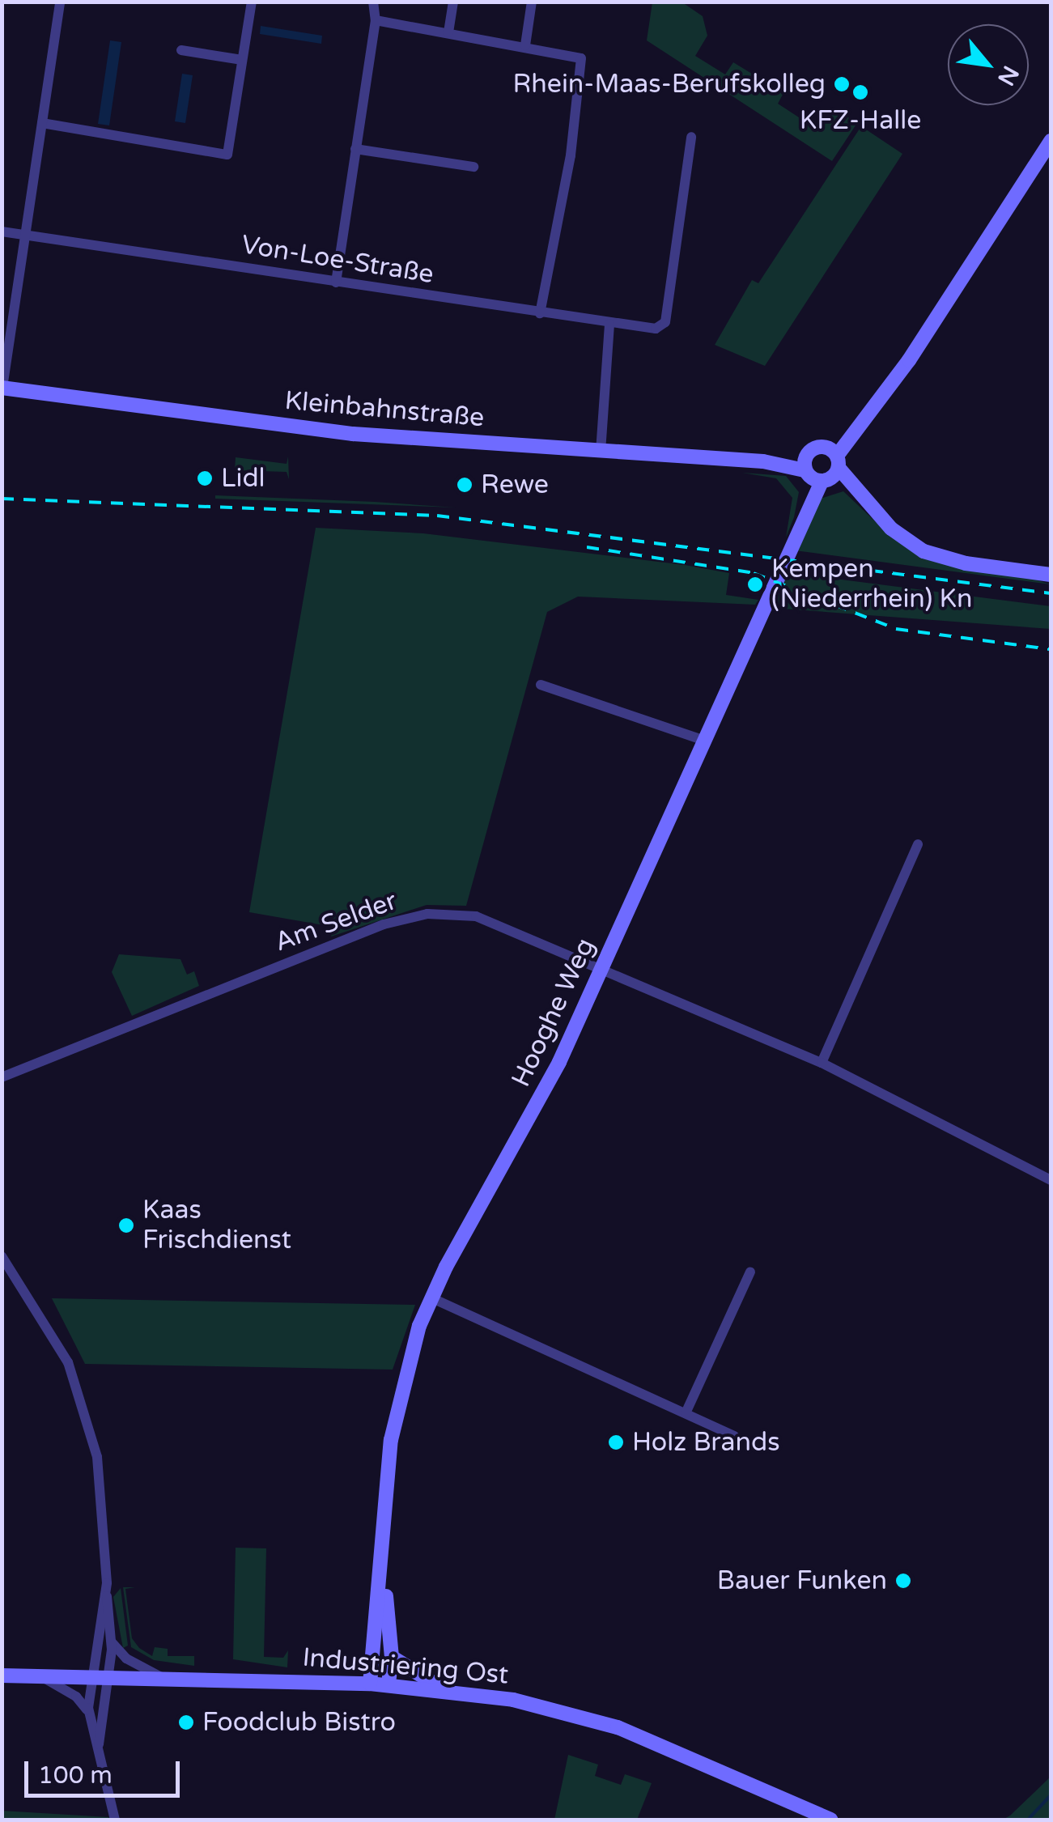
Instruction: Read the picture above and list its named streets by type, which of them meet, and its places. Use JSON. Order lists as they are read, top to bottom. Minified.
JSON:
{"streets":{"street":["Von-Loe-Straße","Kleinbahnstraße","Am Selder","Hooghe Weg","Industriering Ost"]},"crossings":[["Kleinbahnstraße","Hooghe Weg"],["Am Selder","Hooghe Weg"],["Hooghe Weg","Industriering Ost"]],"places":["Rhein-Maas-Berufskolleg","KFZ-Halle","Lidl","Rewe","Kempen (Niederrhein) Kn","Kaas Frischdienst","Holz Brands","Bauer Funken","Foodclub Bistro"],"scale_bar":"100 m","north":"bottom right"}
